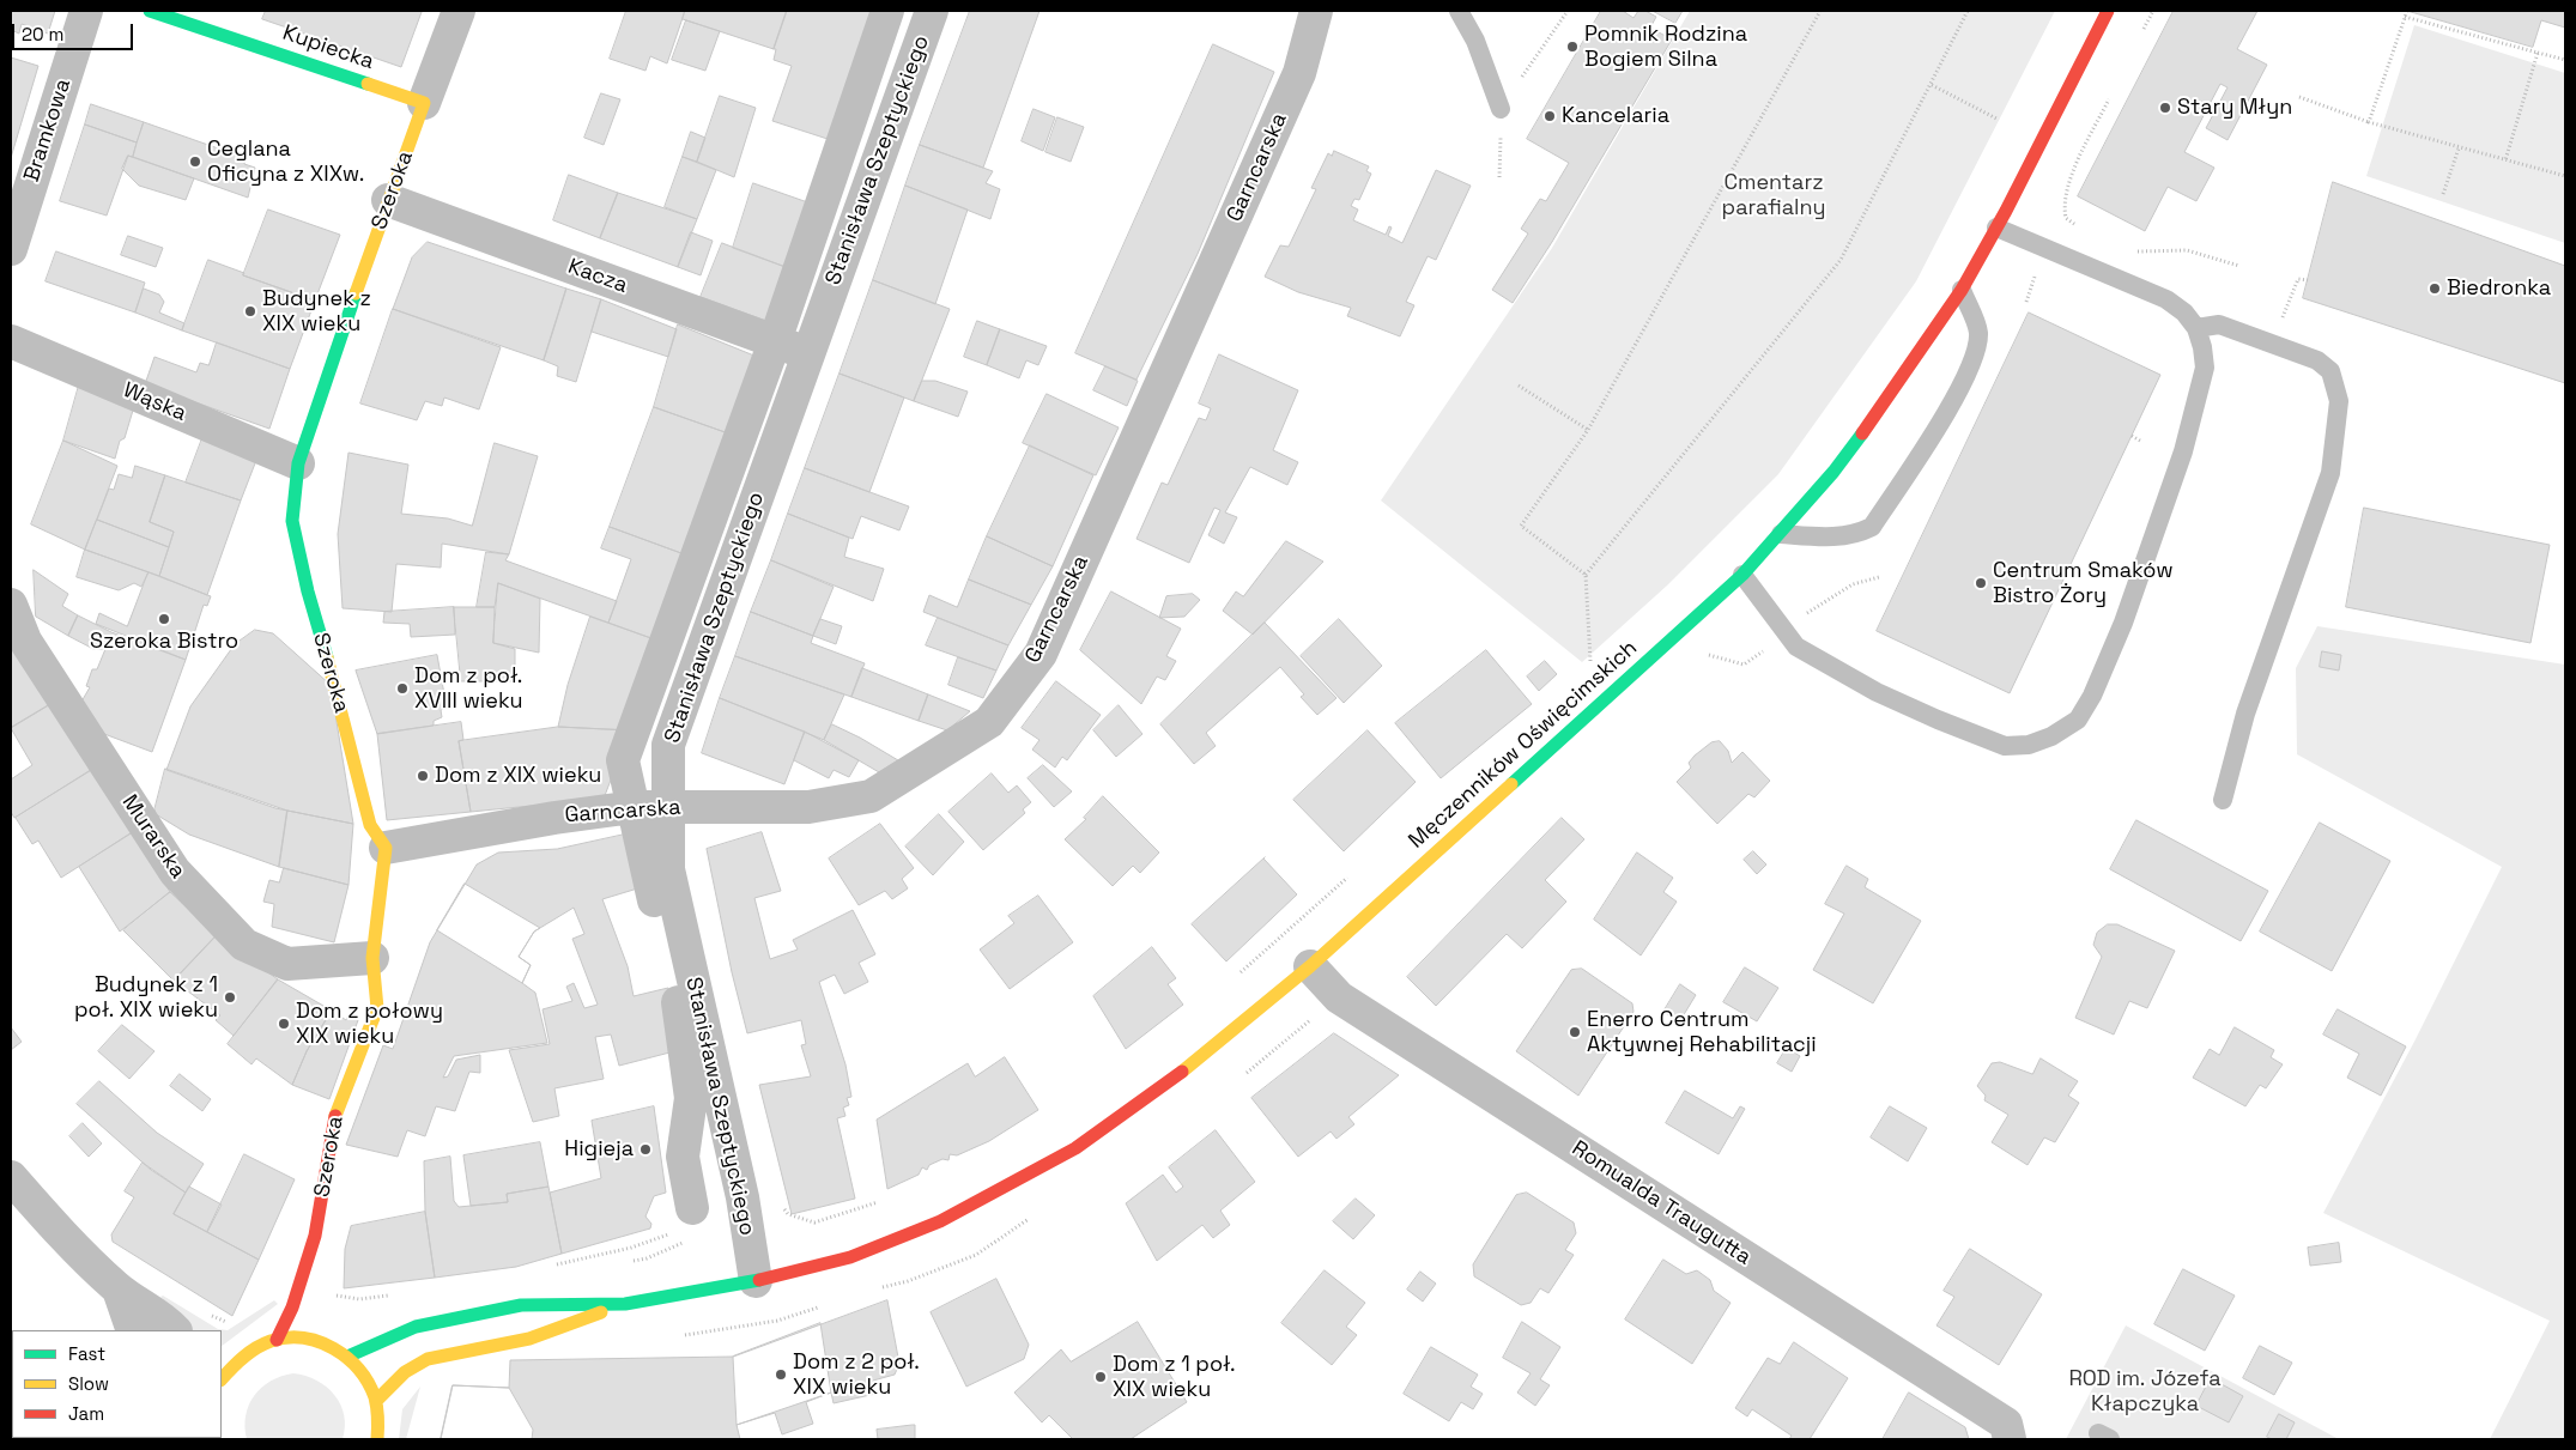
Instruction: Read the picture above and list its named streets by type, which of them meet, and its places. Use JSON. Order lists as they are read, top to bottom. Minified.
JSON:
{"streets":{"street":["Kupiecka","Bramkowa","Stanisława Szeptyckiego","Garncarska","Szeroka","Kacza","Wąska","Męczenników Oświęcimskich","Murarska","Romualda Traugutta"]},"crossings":[["Kupiecka","Szeroka"],["Stanisława Szeptyckiego","Garncarska"],["Stanisława Szeptyckiego","Kacza"],["Stanisława Szeptyckiego","Męczenników Oświęcimskich"],["Garncarska","Szeroka"],["Szeroka","Kacza"],["Szeroka","Wąska"],["Szeroka","Murarska"],["Męczenników Oświęcimskich","Romualda Traugutta"]],"parks":["Cmentarz parafialny","ROD im. Józefa Kłapczyka"],"places":["Pomnik Rodzina Bogiem Silna","Stary Młyn","Kancelaria","Ceglana Oficyna z XIXw.","Biedronka","Budynek z XIX wieku","Centrum Smaków Bistro Żory","Szeroka Bistro","Dom z poł. XVIII wieku","Dom z XIX wieku","Budynek z 1 poł. XIX wieku","Dom z połowy XIX wieku","Enerro Centrum Aktywnej Rehabilitacji","Higieja","Dom z 2 poł. XIX wieku","Dom z 1 poł. XIX wieku"],"legend":["Fast","Slow","Jam"],"scale_bar":"20 m"}
